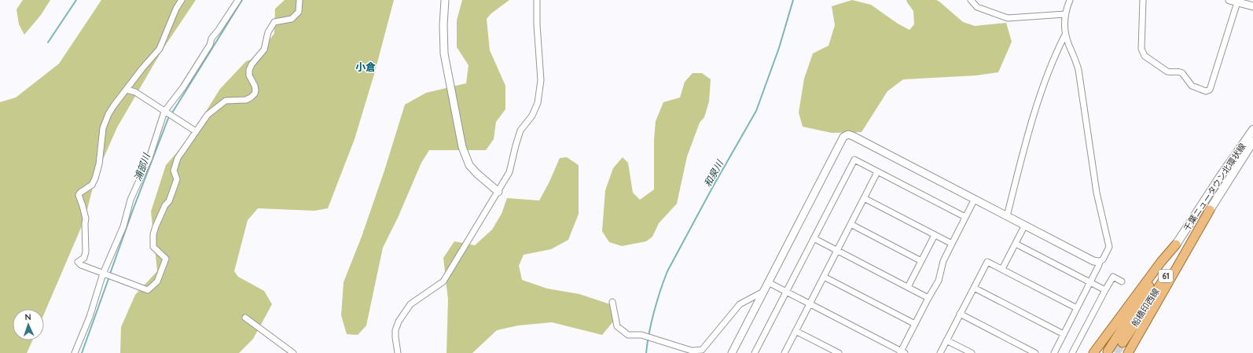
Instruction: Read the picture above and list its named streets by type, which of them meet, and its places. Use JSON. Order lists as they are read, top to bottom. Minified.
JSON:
{"streets":{"main road":["千葉ニュータウン北環状線","61","船橋印西線"]},"crossings":[["千葉ニュータウン北環状線","61"],["千葉ニュータウン北環状線","船橋印西線"],["61","船橋印西線"]],"districts":["小倉"],"water":["浦部川","和泉川"],"north":"top"}
